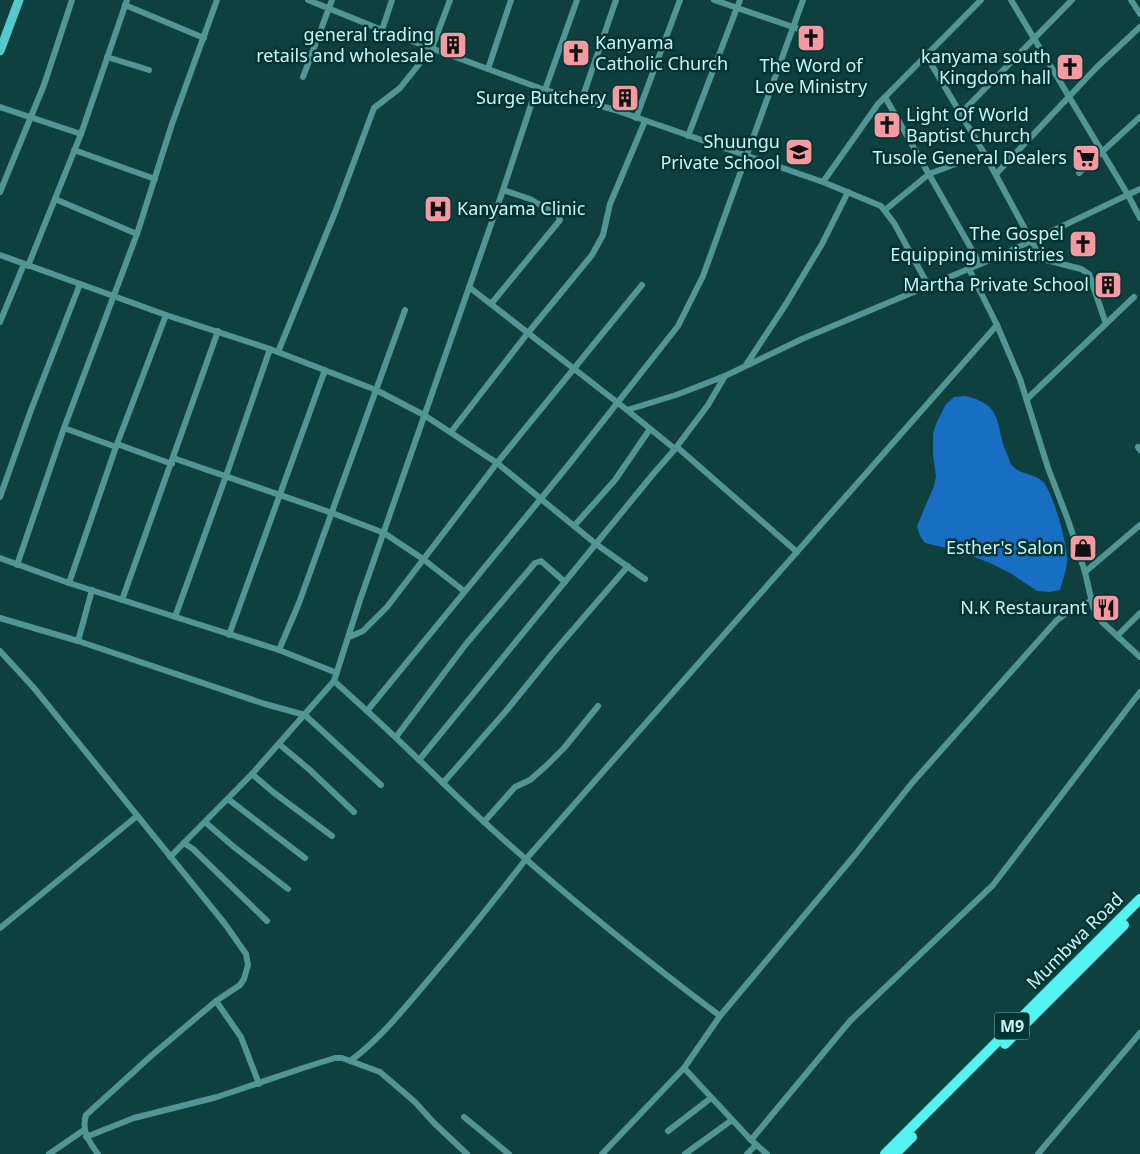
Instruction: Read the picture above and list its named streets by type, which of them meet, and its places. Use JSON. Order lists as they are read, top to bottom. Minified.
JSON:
{"streets":{"main road":["Mumbwa Road","M9"]},"places":{"church":["The Word of Love Ministry","Kanyama Catholic Church","kanyama south Kingdom hall","Light Of World Baptist Church","The Gospel Equipping ministries"],"building":["general trading retails and wholesale","Surge Butchery","Martha Private School"],"school or university":["Shuungu Private School"],"supermarket":["Tusole General Dealers"],"hospital":["Kanyama Clinic"],"shop":["Esther's Salon"],"restaurant":["N.K Restaurant"]}}
